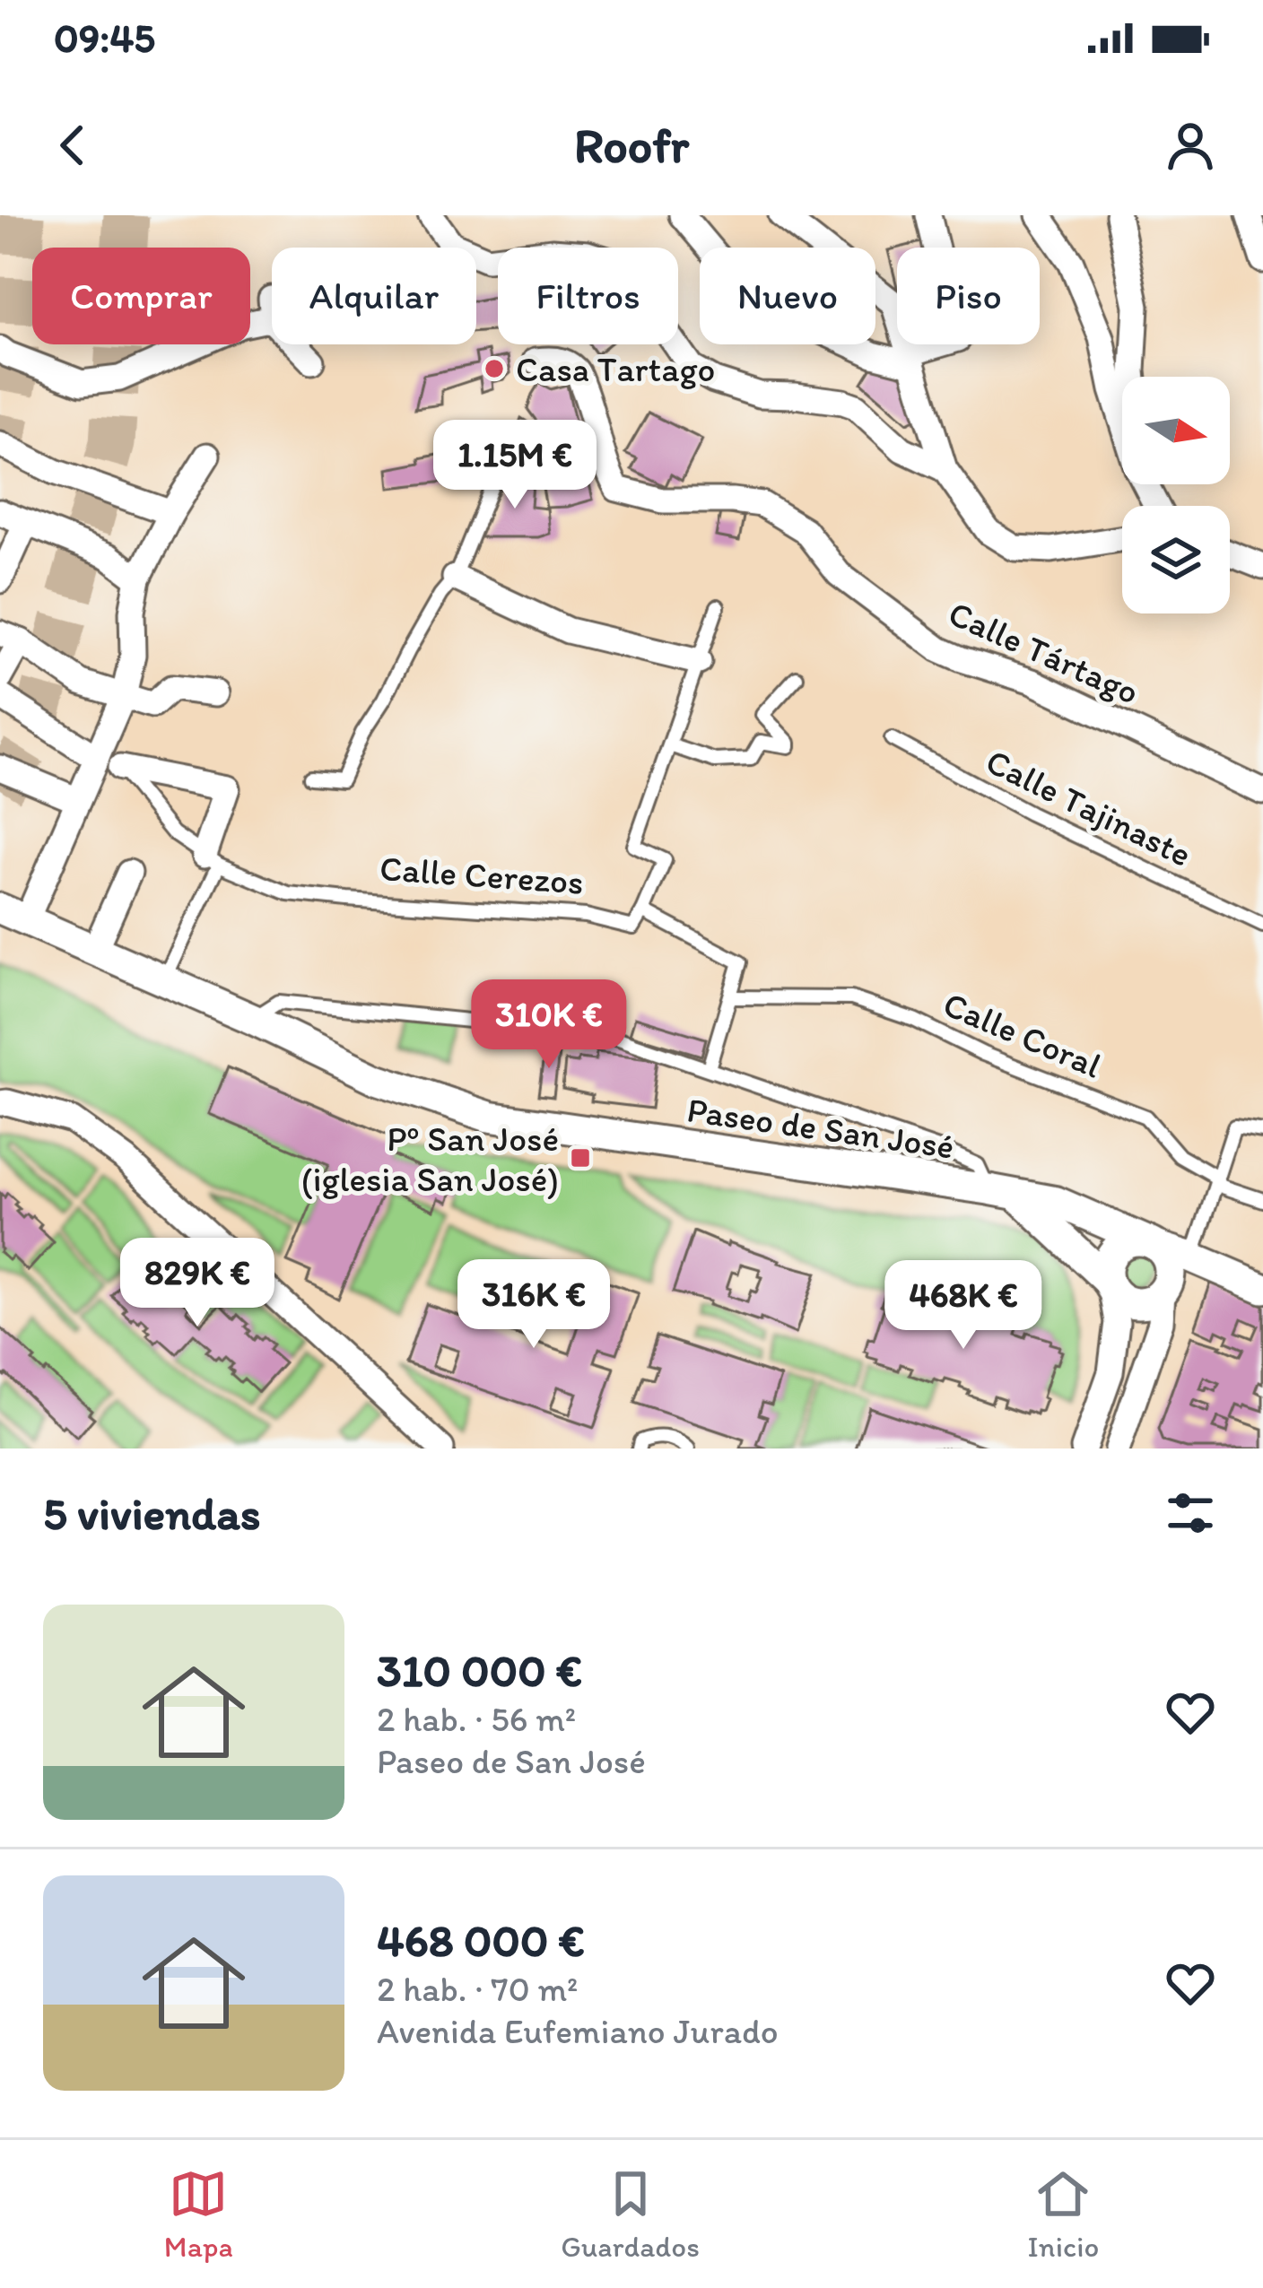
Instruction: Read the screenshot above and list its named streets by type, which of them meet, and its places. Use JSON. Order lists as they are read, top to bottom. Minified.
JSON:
{"streets":{"street":["Calle Tártago","Calle Cerezos","Paseo de San José"],"lane":["Calle Tajinaste","Calle Coral"]},"places":{"other":["Casa Tartago"],"transit":["Pº San José (iglesia San José)"]},"north":"right","page":{"status":"09:45","header":"Roofr","chip":["Comprar","Alquilar","Filtros","Nuevo","Piso"],"price":["1.15M €","310K €","829K €","316K €","468K €"],"heading":"5 viviendas","list":[{"name":"310 000 €","note":"2 hab. · 56 m² · Paseo de San José"},{"name":"468 000 €","note":"2 hab. · 70 m² · Avenida Eufemiano Jurado"}],"tabs":["Mapa","Guardados","Inicio"]}}
